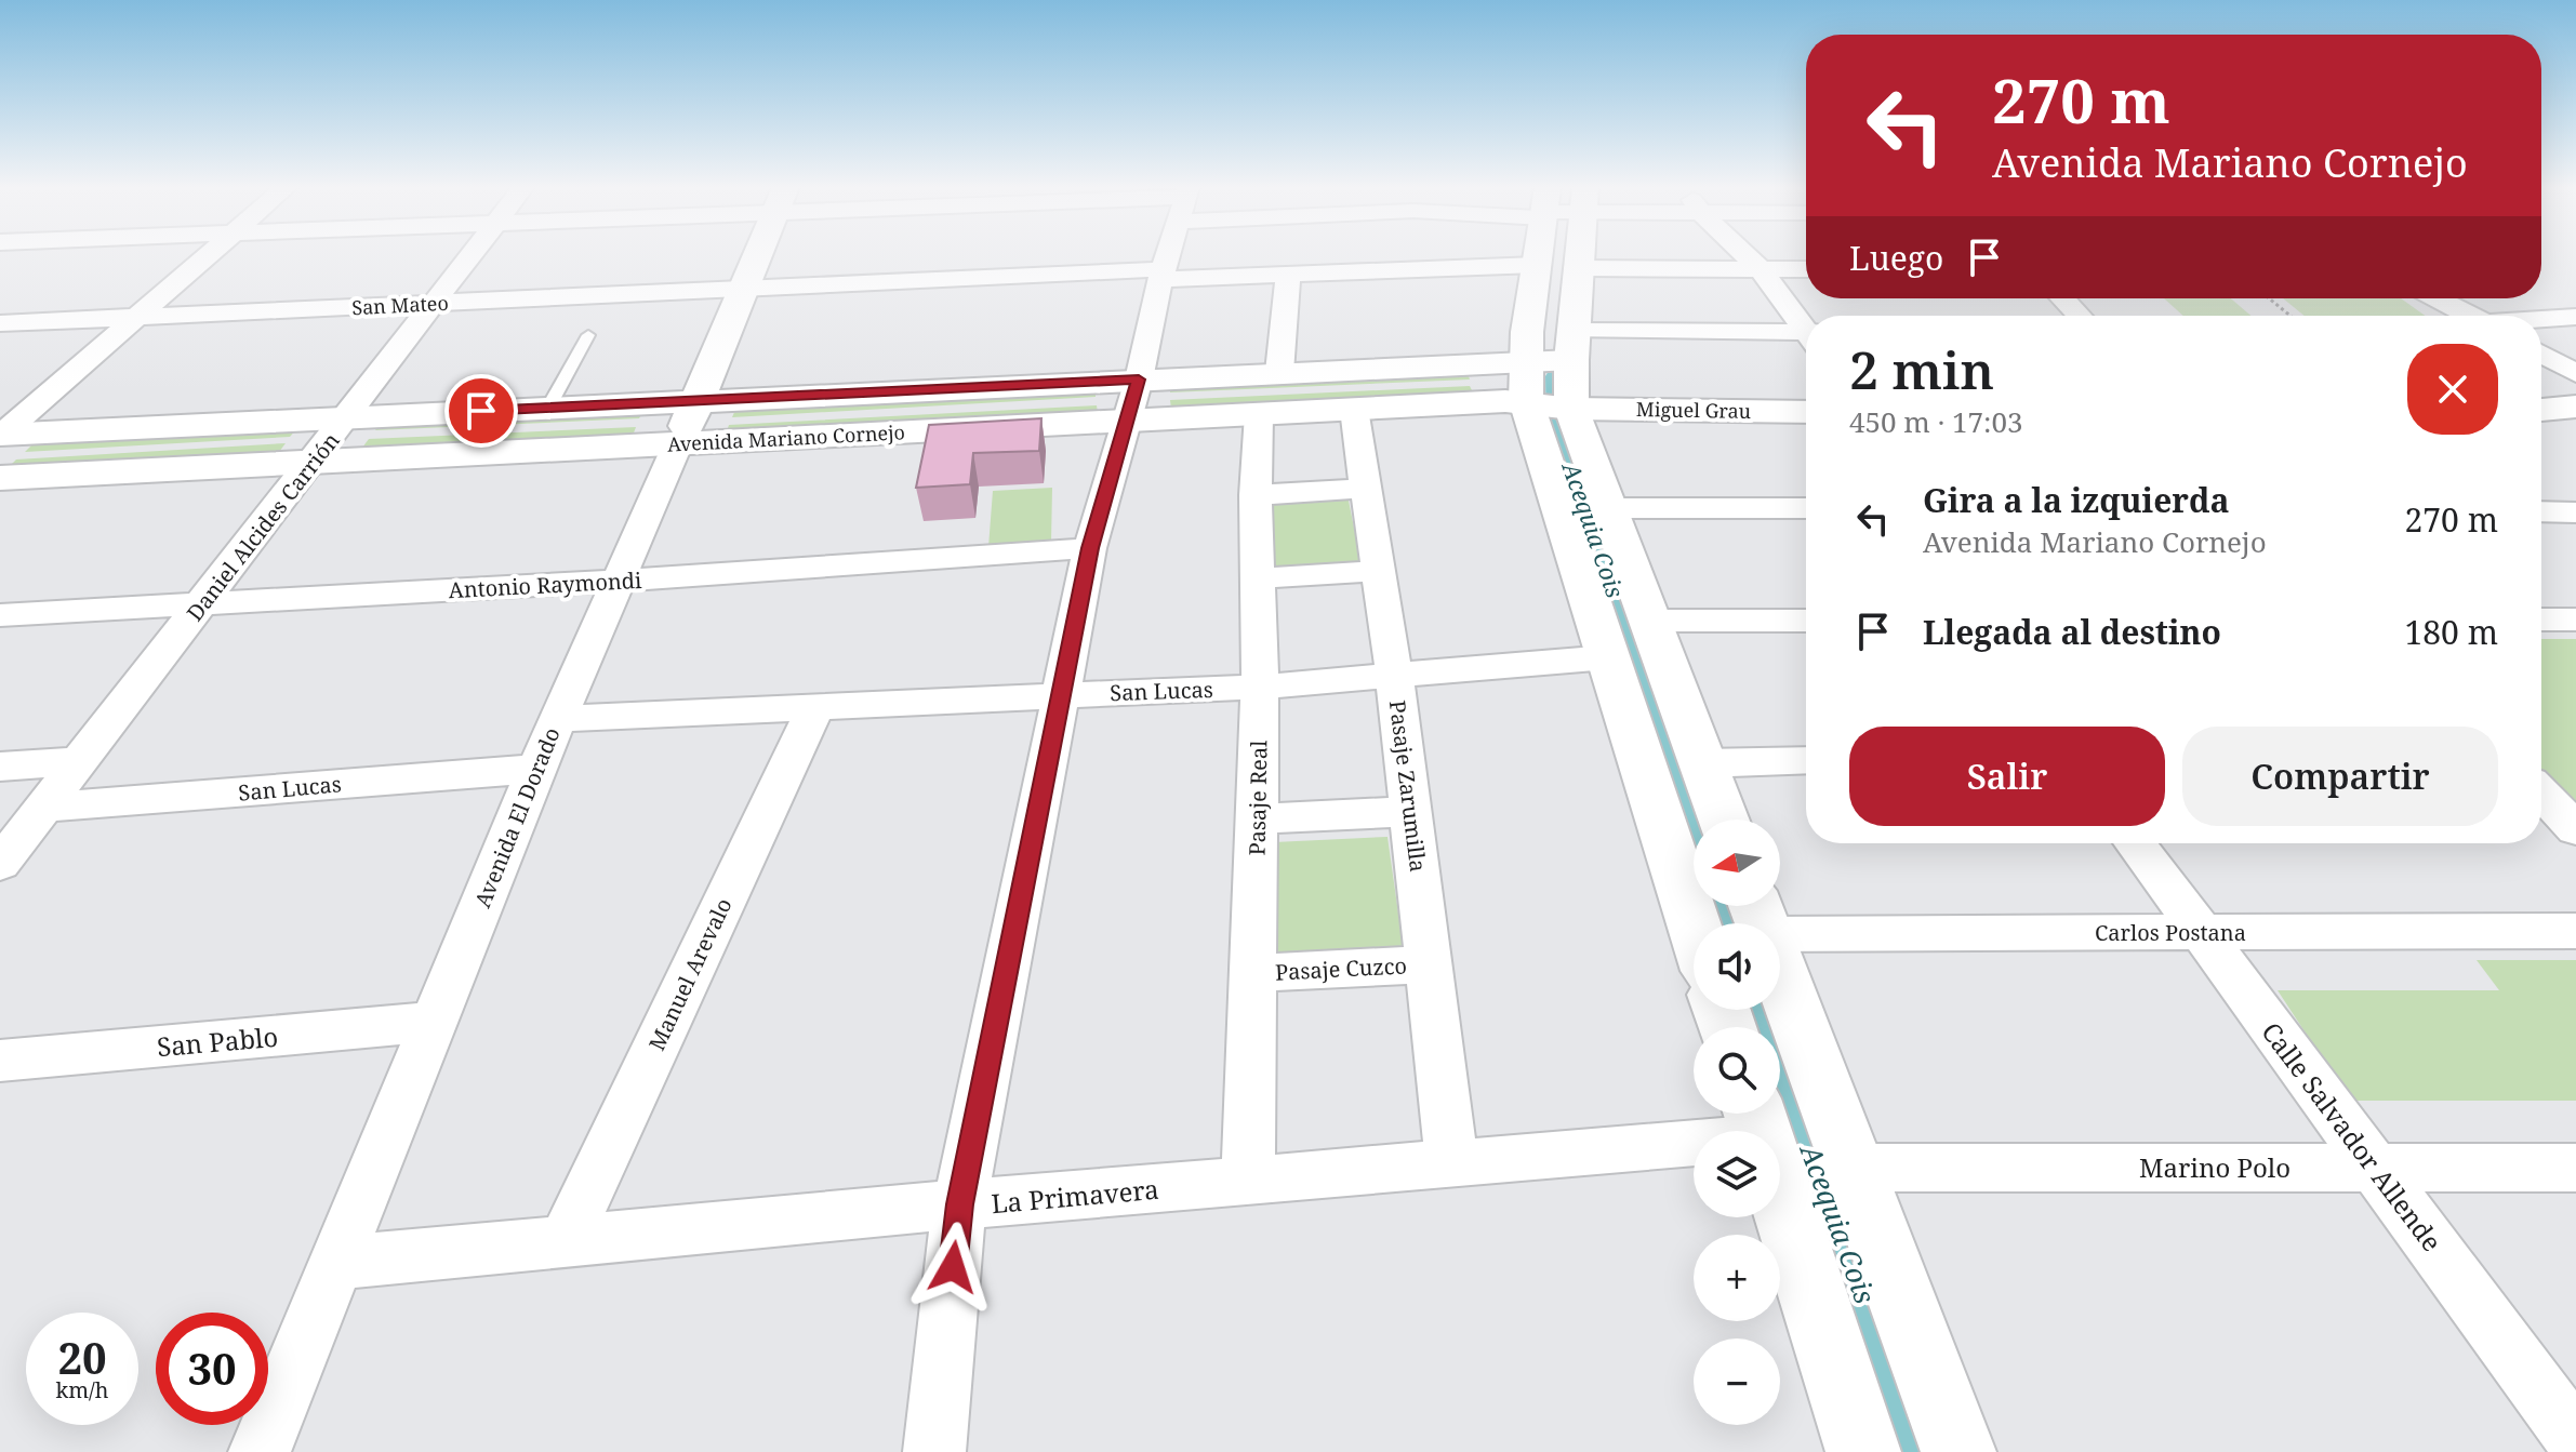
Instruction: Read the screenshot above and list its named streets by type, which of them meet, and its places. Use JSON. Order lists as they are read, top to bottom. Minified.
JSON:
{"streets":{"street":["San Mateo","Miguel Grau","Avenida Mariano Cornejo","Daniel Alcides Carrión","Antonio Raymondi","San Lucas","Pasaje Zarumilla","Pasaje Real","Avenida El Dorado","Carlos Postana","Pasaje Cuzco","Manuel Arevalo","San Pablo","Calle Salvador Allende","Marino Polo","La Primavera"]},"crossings":[["San Mateo","Daniel Alcides Carrión"],["San Mateo","Avenida El Dorado"],["Miguel Grau","Avenida Mariano Cornejo"],["Avenida Mariano Cornejo","Daniel Alcides Carrión"],["Avenida Mariano Cornejo","Pasaje Zarumilla"],["Avenida Mariano Cornejo","Pasaje Real"],["Avenida Mariano Cornejo","Avenida El Dorado"],["Daniel Alcides Carrión","Antonio Raymondi"],["Daniel Alcides Carrión","San Lucas"],["Antonio Raymondi","Avenida El Dorado"],["San Lucas","Pasaje Zarumilla"],["San Lucas","Pasaje Real"],["San Lucas","Avenida El Dorado"],["San Lucas","Manuel Arevalo"],["Pasaje Zarumilla","Pasaje Cuzco"],["Pasaje Zarumilla","La Primavera"],["Pasaje Real","Pasaje Cuzco"],["Pasaje Real","La Primavera"],["Avenida El Dorado","San Pablo"],["Avenida El Dorado","La Primavera"],["Carlos Postana","Calle Salvador Allende"],["Manuel Arevalo","La Primavera"],["Calle Salvador Allende","Marino Polo"]],"water":["Acequia Cois"],"north":"left","page":{"turn":["270 m","Avenida Mariano Cornejo"],"then":"Luego","heading":["2 min","450 m · 17:03"],"list":[{"name":"Gira a la izquierda","note":"Avenida Mariano Cornejo","value":"270 m"},{"name":"Llegada al destino","value":"180 m"}],"buttons":["Salir","Compartir"],"map_buttons":["+","−"],"speed":"20 km/h","limit":"30"}}
